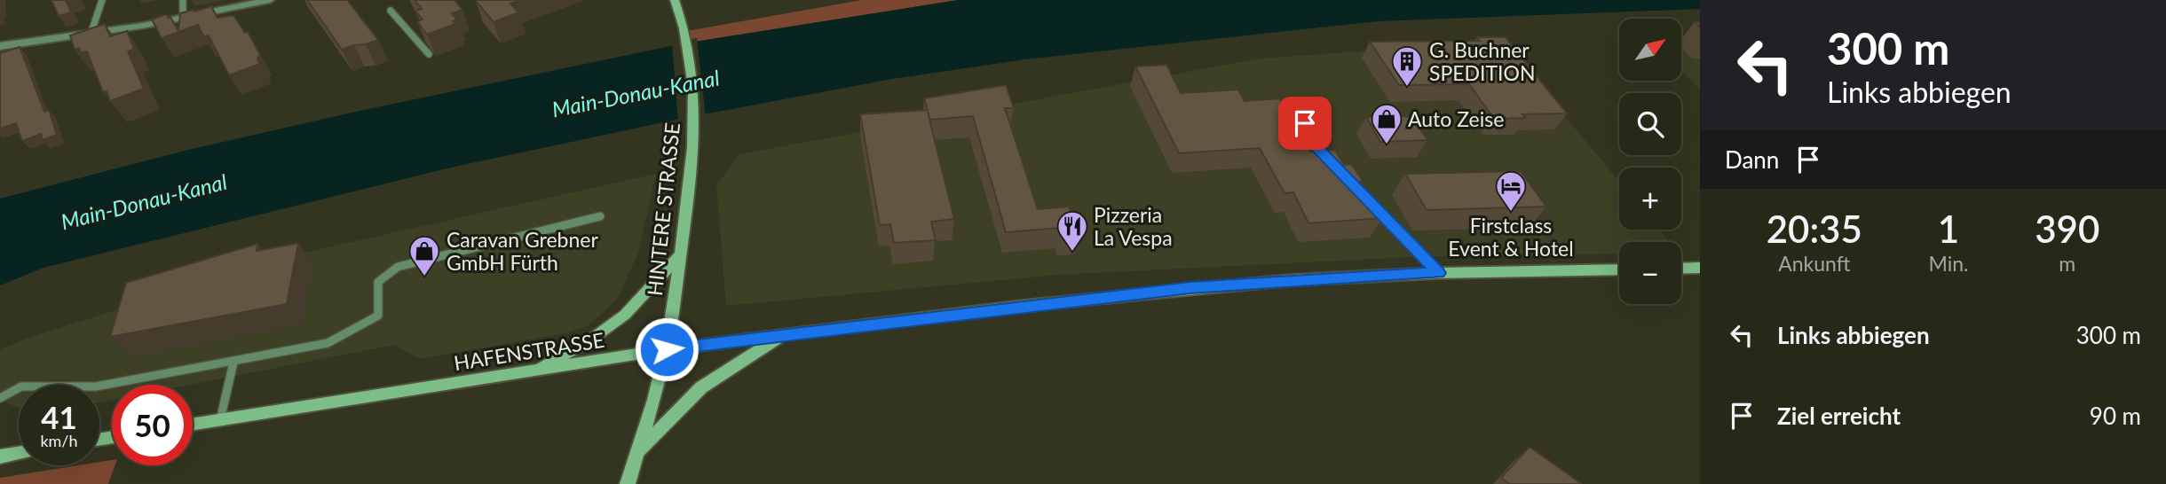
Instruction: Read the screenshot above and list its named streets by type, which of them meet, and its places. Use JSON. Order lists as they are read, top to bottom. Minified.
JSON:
{"streets":{"main road":["HINTERE STRASSE","HAFENSTRASSE"]},"crossings":[["HINTERE STRASSE","HAFENSTRASSE"]],"water":["Main-Donau-Kanal"],"places":{"building":["G. Buchner SPEDITION"],"shop":["Auto Zeise","Caravan Grebner GmbH Fürth"],"hotel":["Firstclass Event & Hotel"],"restaurant":["Pizzeria La Vespa"]},"north":"top right","page":{"turn":["300 m","Links abbiegen"],"map_buttons":["+","−"],"then":"Dann","eta":["20:35","Ankunft","1","Min.","390","m"],"list":[{"name":"Links abbiegen","value":"300 m"},{"name":"Ziel erreicht","value":"90 m"}],"speed":"41 km/h","limit":"50"}}
